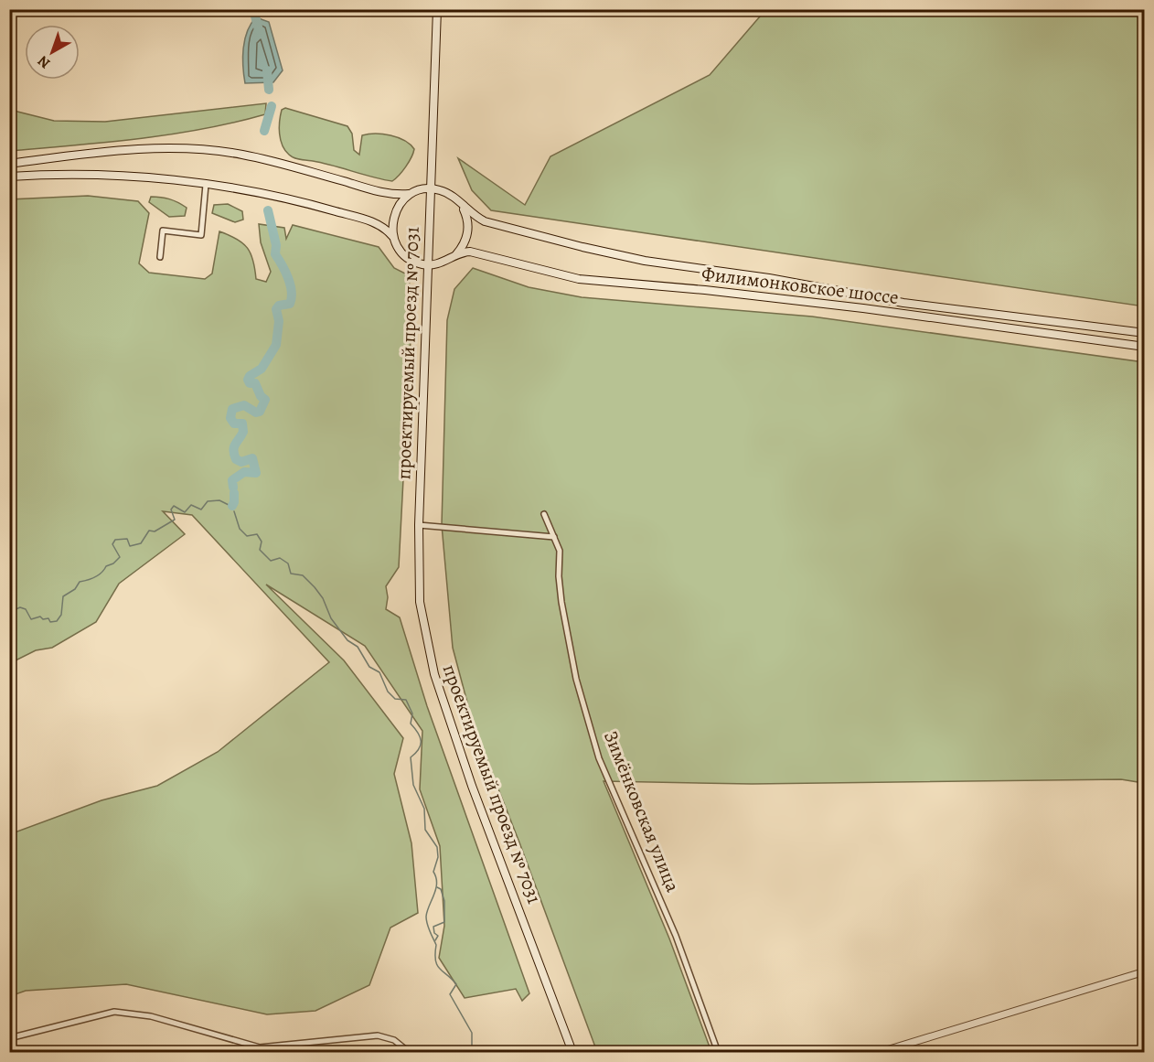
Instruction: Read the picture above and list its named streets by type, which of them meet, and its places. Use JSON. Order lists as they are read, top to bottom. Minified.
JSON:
{"streets":{"main road":["Филимонковское шоссе","проектируемый проезд № 7031"],"street":["Зимёнковская улица"]},"crossings":[["Филимонковское шоссе","проектируемый проезд № 7031"]],"north":"bottom left"}
